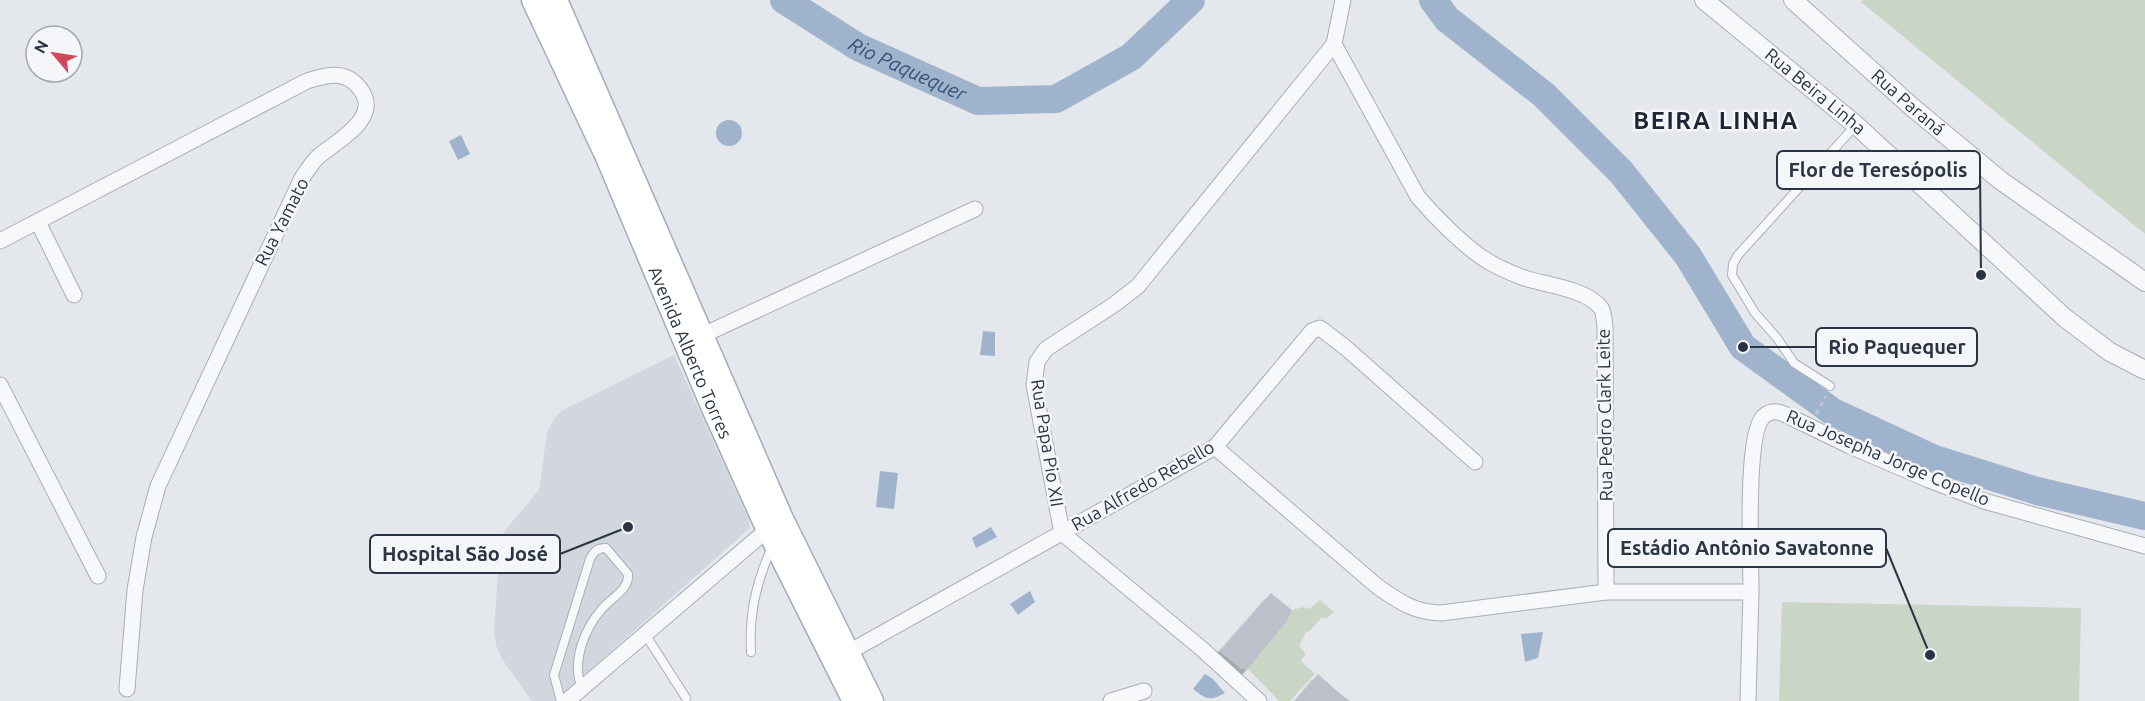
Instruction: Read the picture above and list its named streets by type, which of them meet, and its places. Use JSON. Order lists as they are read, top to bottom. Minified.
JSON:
{"streets":{"main road":["Avenida Alberto Torres"],"street":["Rua Beira Linha","Rua Paraná","Rua Yamato","Rua Pedro Clark Leite","Rua Papa Pio XII","Rua Josepha Jorge Copello","Rua Alfredo Rebello"]},"crossings":[["Avenida Alberto Torres","Rua Alfredo Rebello"],["Rua Pedro Clark Leite","Rua Papa Pio XII"],["Rua Papa Pio XII","Rua Alfredo Rebello"]],"districts":["BEIRA LINHA"],"water":["Rio Paquequer"],"places":["Flor de Teresópolis","Rio Paquequer","Hospital São José","Estádio Antônio Savatonne"],"north":"top left"}
